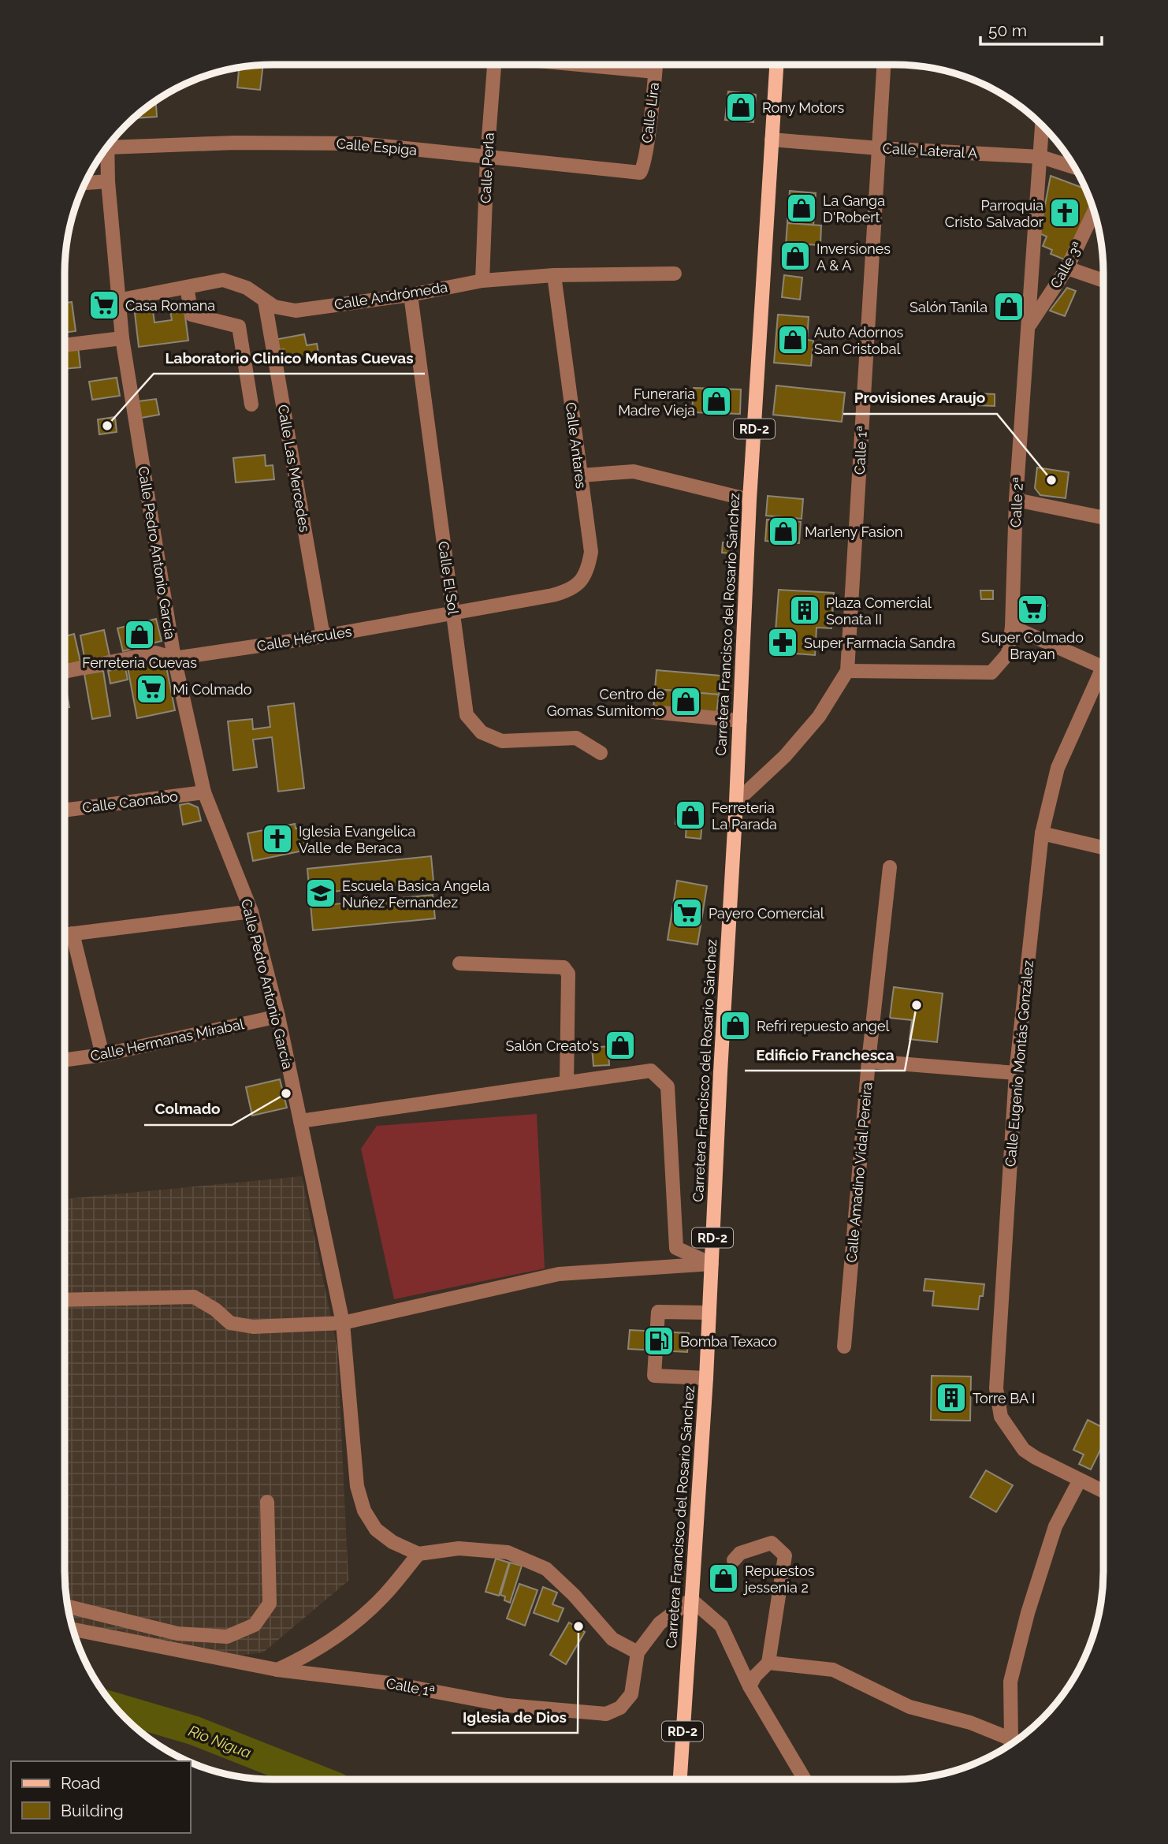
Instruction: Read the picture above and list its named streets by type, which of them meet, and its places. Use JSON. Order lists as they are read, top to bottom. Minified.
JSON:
{"streets":{"main road":["RD-2","Carretera Francisco del Rosario Sánchez"],"street":["Calle Lira","Calle Espiga","Calle Lateral A","Calle Perla","Calle 3ª","Calle Andrómeda","Calle Antares","Calle 1ª","Calle Las Mercedes","Calle 2ª","Calle Pedro Antonio García","Calle El Sol","Calle Hércules","Calle Caonabo","Calle Hermanas Mirabal","Calle Eugenio Montás González","Calle Amadino Vidal Pereira"]},"crossings":[["Calle Lira","Calle Espiga"],["Calle Espiga","Calle Perla"],["Calle Lateral A","Calle 1ª"],["Calle Lateral A","Calle 2ª"],["Calle Lateral A","Carretera Francisco del Rosario Sánchez"],["Calle Perla","Calle Andrómeda"],["Calle 3ª","Calle 2ª"],["Calle Andrómeda","Calle Antares"],["Calle Andrómeda","Calle Las Mercedes"],["Calle Andrómeda","Calle Pedro Antonio García"],["Calle Andrómeda","Calle El Sol"],["Calle Antares","Calle Hércules"],["Calle 1ª","Calle 2ª"],["Calle 1ª","Carretera Francisco del Rosario Sánchez"],["Calle Las Mercedes","Calle Hércules"],["Calle Pedro Antonio García","Calle Hércules"],["Calle Pedro Antonio García","Calle Caonabo"],["Calle Pedro Antonio García","Calle Hermanas Mirabal"],["Calle El Sol","Calle Hércules"]],"water":["Río Nigua"],"places":{"shop":["Rony Motors","La Ganga D'Robert","Inversiones A & A","Salón Tanila","Auto Adornos San Cristobal","Funeraria Madre Vieja","Marleny Fasion","Ferreteria Cuevas","Centro de Gomas Sumitomo","Ferreteria La Parada","Refri repuesto angel","Salón Creato's","Repuestos jessenia 2"],"church":["Parroquia Cristo Salvador","Iglesia Evangelica Valle de Beraca"],"supermarket":["Casa Romana","Super Colmado Brayan","Mi Colmado","Payero Comercial"],"other":["Laboratorio Clinico Montas Cuevas","Provisiones Araujo","Edificio Franchesca","Colmado","Iglesia de Dios"],"building":["Plaza Comercial Sonata II","Torre BA I"],"pharmacy":["Super Farmacia Sandra"],"school or university":["Escuela Basica Angela Nuñez Fernandez"],"fuel station":["Bomba Texaco"]},"legend":["Road","Building"],"scale_bar":"50 m"}
